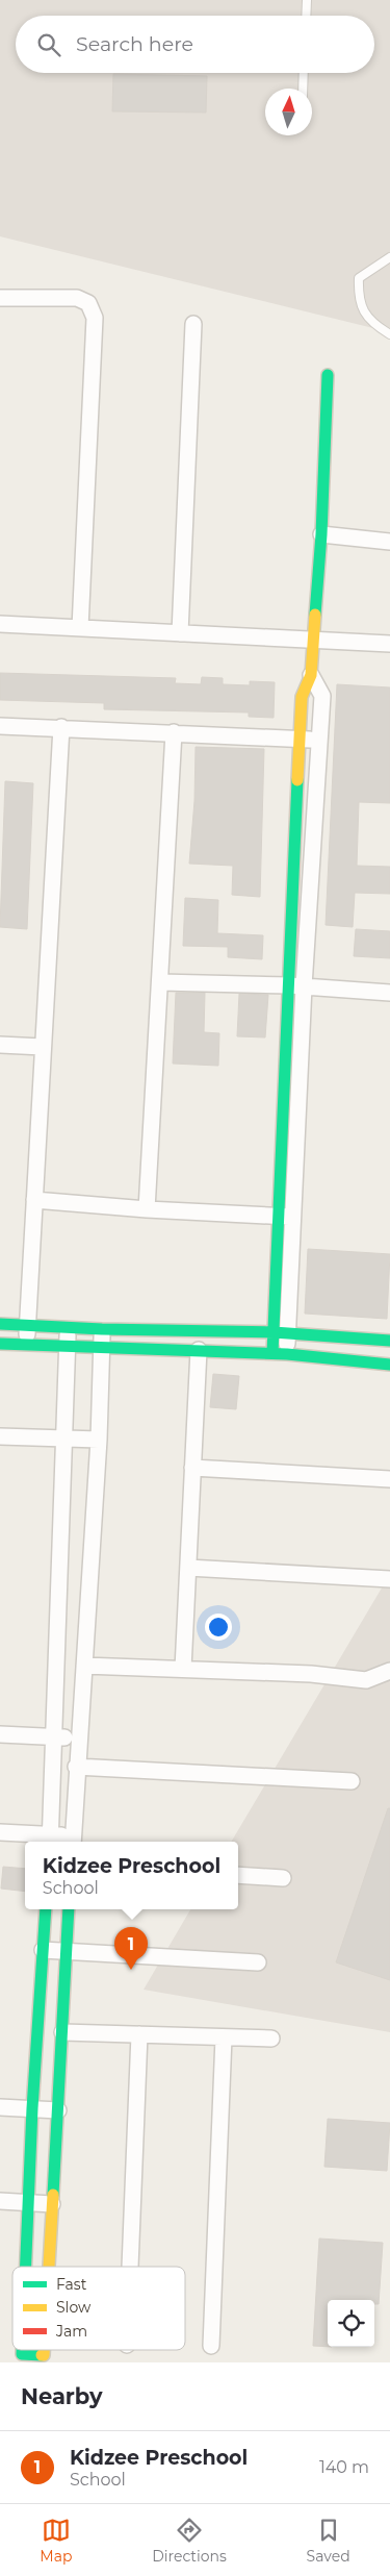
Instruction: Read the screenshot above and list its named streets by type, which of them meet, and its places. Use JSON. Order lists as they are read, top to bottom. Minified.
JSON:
{"legend":["Fast","Slow","Jam"],"north":"top","page":{"search":"Search here","popup":["Kidzee Preschool","School"],"pins":"1","heading":"Nearby","list":[{"mark":"1","name":"Kidzee Preschool","note":"School","value":"140 m"}],"nav":["Map","Directions","Saved"]}}
